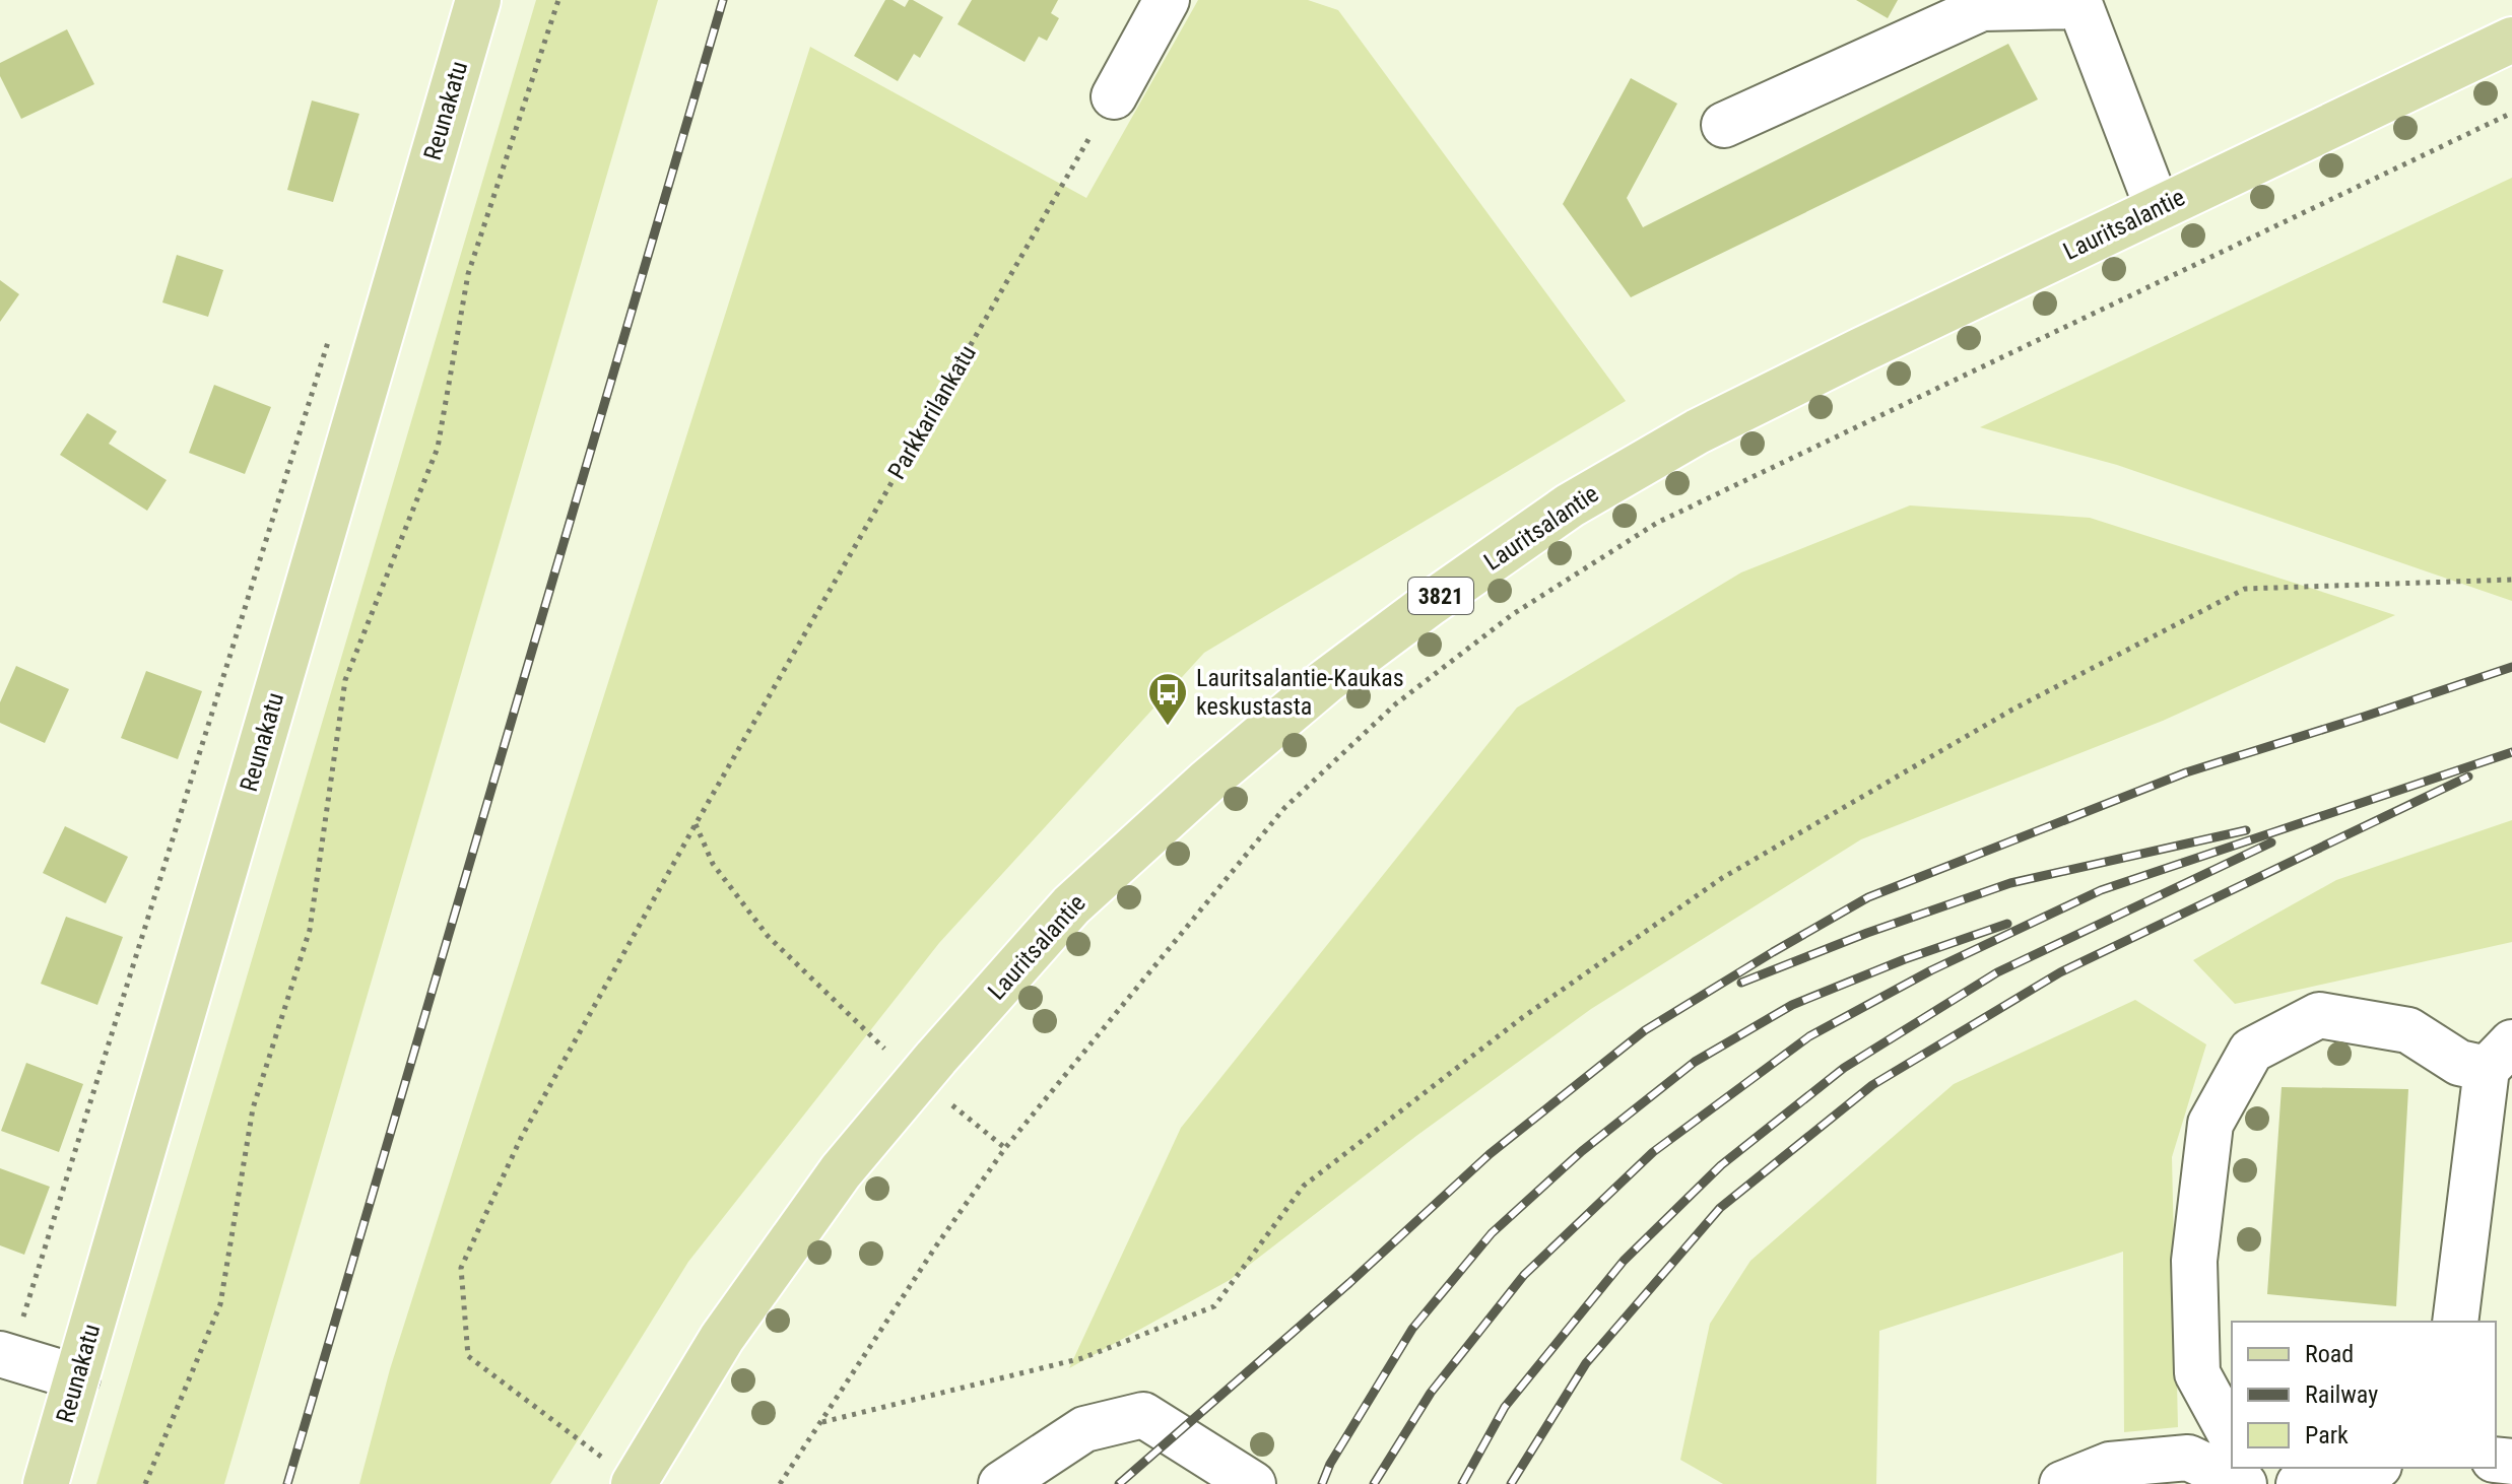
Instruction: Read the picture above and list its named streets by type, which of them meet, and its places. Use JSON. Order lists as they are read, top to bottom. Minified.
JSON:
{"streets":{"main road":["Reunakatu","Lauritsalantie","3821"],"path":["Parkkarilankatu"]},"crossings":[["Lauritsalantie","Parkkarilankatu"]],"places":{"bus stop":["Lauritsalantie-Kaukas keskustasta"]},"legend":["Road","Railway","Park"]}
